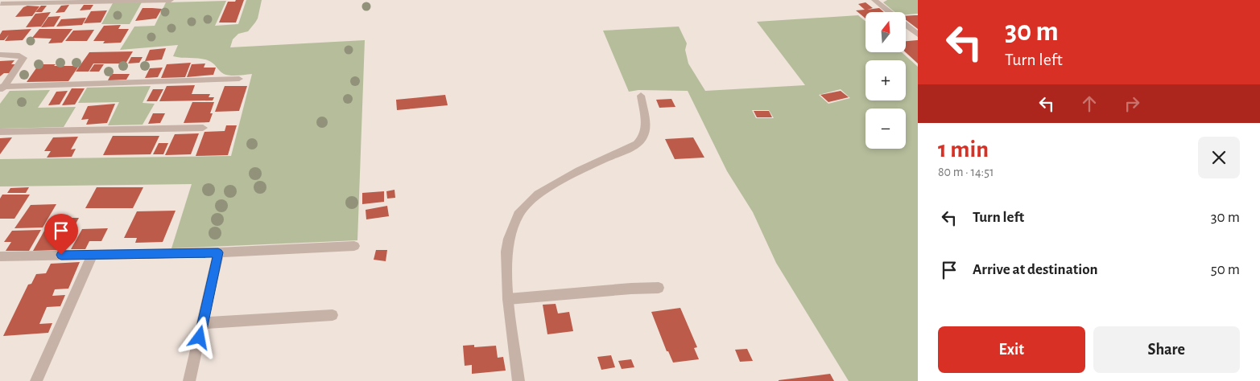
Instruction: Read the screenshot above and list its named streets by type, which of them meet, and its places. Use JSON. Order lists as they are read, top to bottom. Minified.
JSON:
{"north":"top","page":{"turn":["30 m","Turn left"],"map_buttons":["+","−"],"heading":["1 min","80 m · 14:51"],"list":[{"name":"Turn left","value":"30 m"},{"name":"Arrive at destination","value":"50 m"}],"buttons":["Exit","Share"]}}
